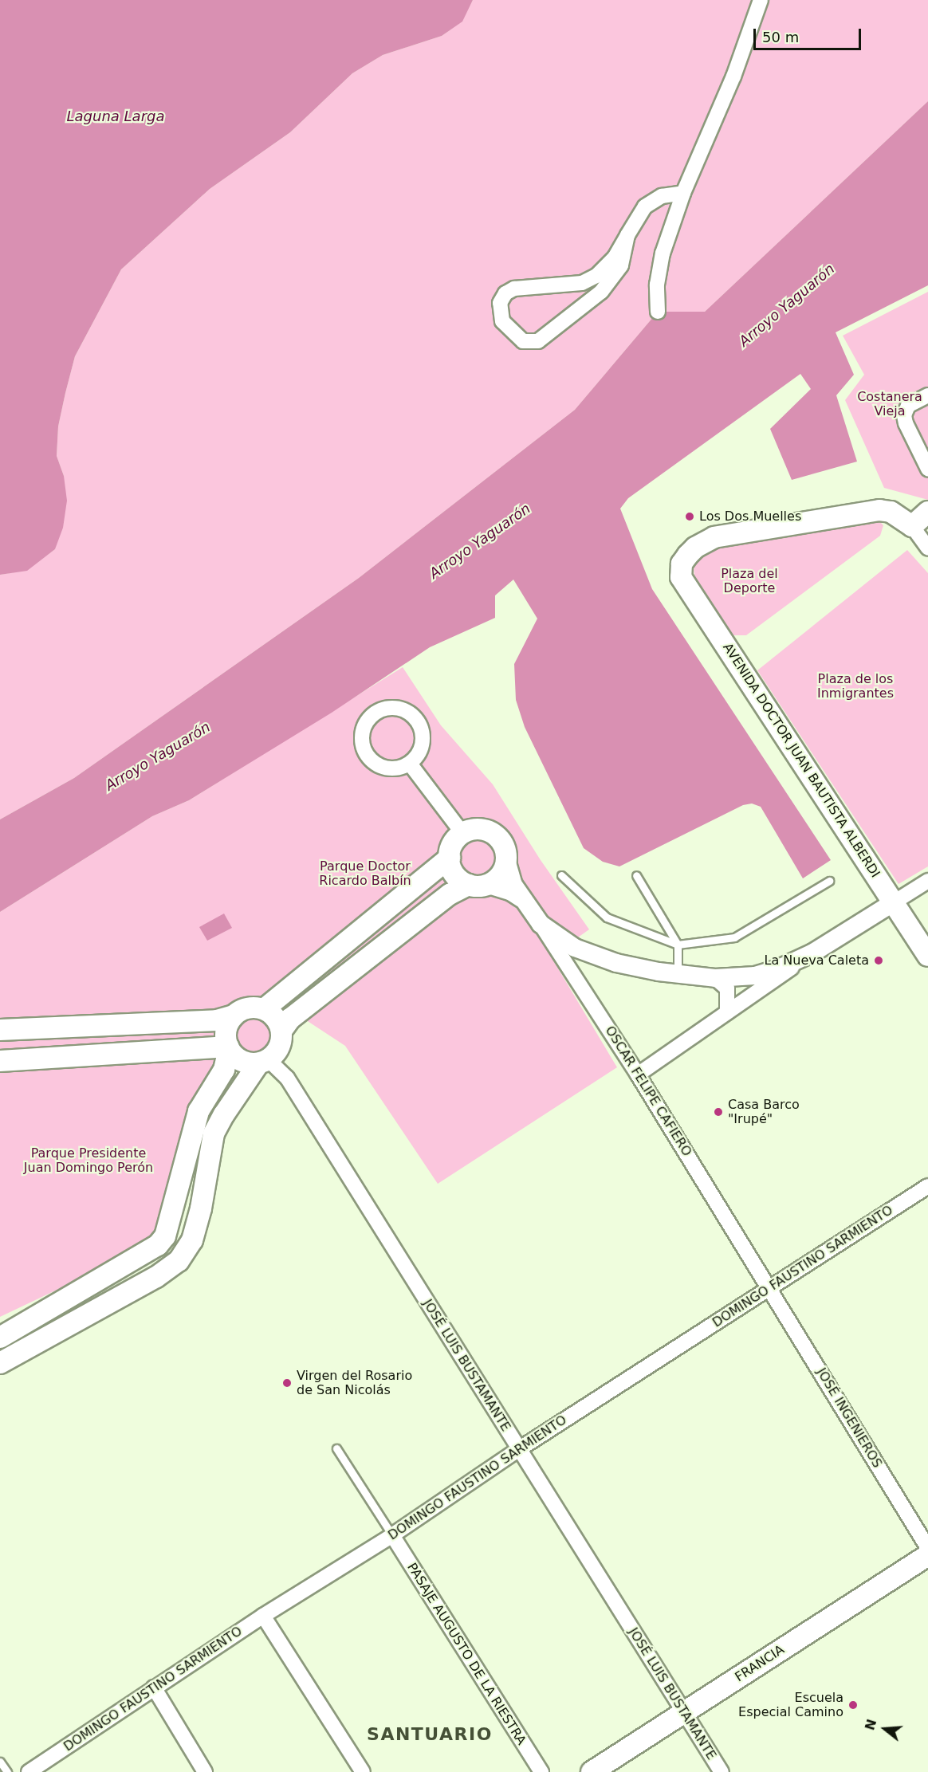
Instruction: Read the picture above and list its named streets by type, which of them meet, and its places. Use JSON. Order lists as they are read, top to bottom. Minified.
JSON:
{"streets":{"main road":["AVENIDA DOCTOR JUAN BAUTISTA ALBERDI","FRANCIA"],"street":["OSCAR FELIPE CAFIERO","DOMINGO FAUSTINO SARMIENTO","JOSÉ LUIS BUSTAMANTE","JOSÉ INGENIEROS","PASAJE AUGUSTO DE LA RIESTRA"]},"crossings":[["OSCAR FELIPE CAFIERO","DOMINGO FAUSTINO SARMIENTO"],["OSCAR FELIPE CAFIERO","JOSÉ INGENIEROS"],["DOMINGO FAUSTINO SARMIENTO","JOSÉ LUIS BUSTAMANTE"],["DOMINGO FAUSTINO SARMIENTO","JOSÉ INGENIEROS"],["DOMINGO FAUSTINO SARMIENTO","PASAJE AUGUSTO DE LA RIESTRA"],["JOSÉ LUIS BUSTAMANTE","FRANCIA"]],"districts":["SANTUARIO"],"water":["Laguna Larga","Arroyo Yaguarón"],"parks":["Costanera Vieja","Plaza del Deporte","Plaza de los Inmigrantes","Parque Doctor Ricardo Balbín","Parque Presidente Juan Domingo Perón"],"places":["Los Dos Muelles","La Nueva Caleta","Casa Barco \"Irupé\"","Virgen del Rosario de San Nicolás","Escuela Especial Camino"],"scale_bar":"50 m","north":"left"}
